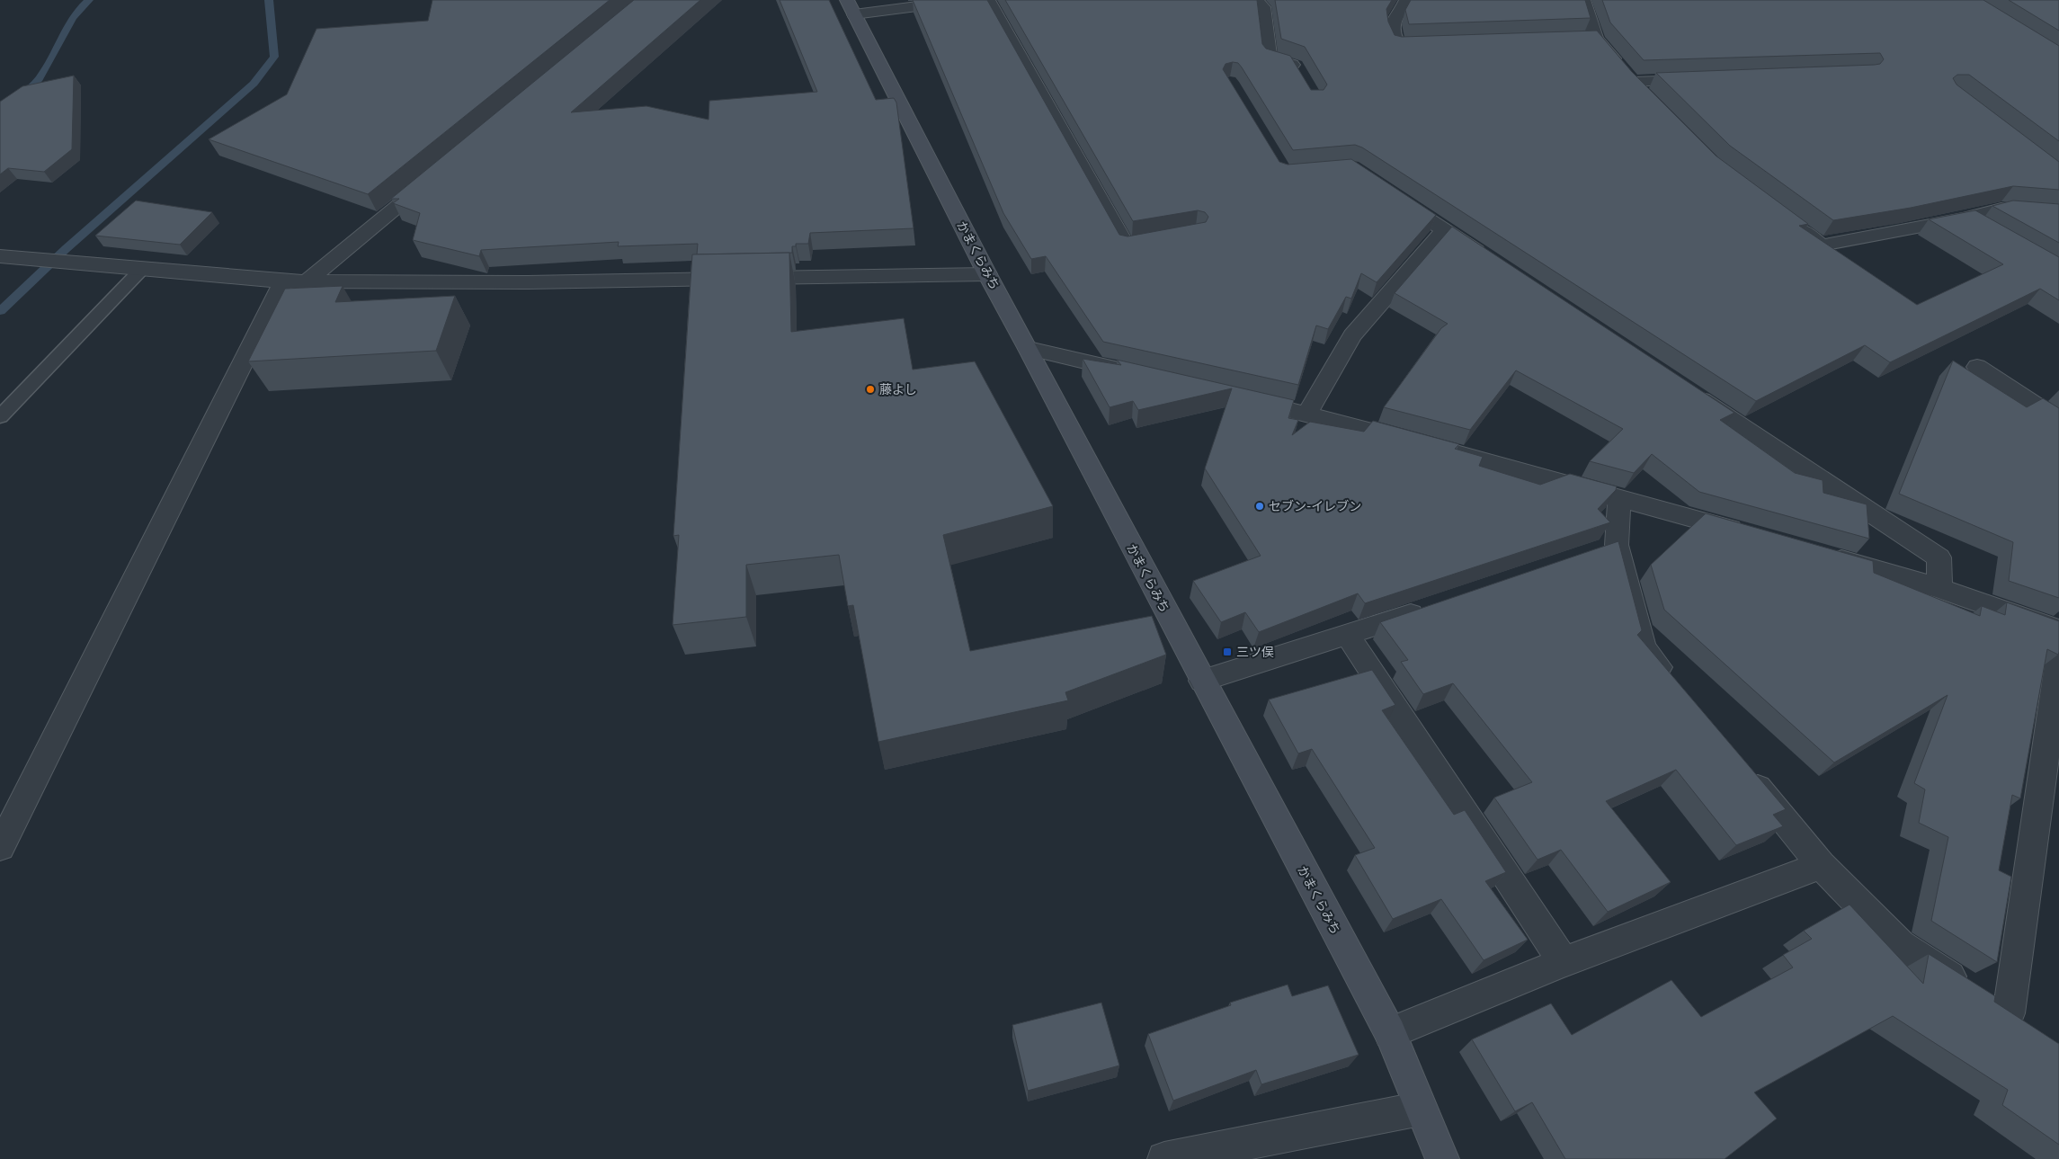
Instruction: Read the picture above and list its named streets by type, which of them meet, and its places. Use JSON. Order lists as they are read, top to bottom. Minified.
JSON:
{"streets":{"main road":["かまくらみち"]},"places":{"other":["藤よし","セブン-イレブン"],"transit":["三ツ俣"]}}
